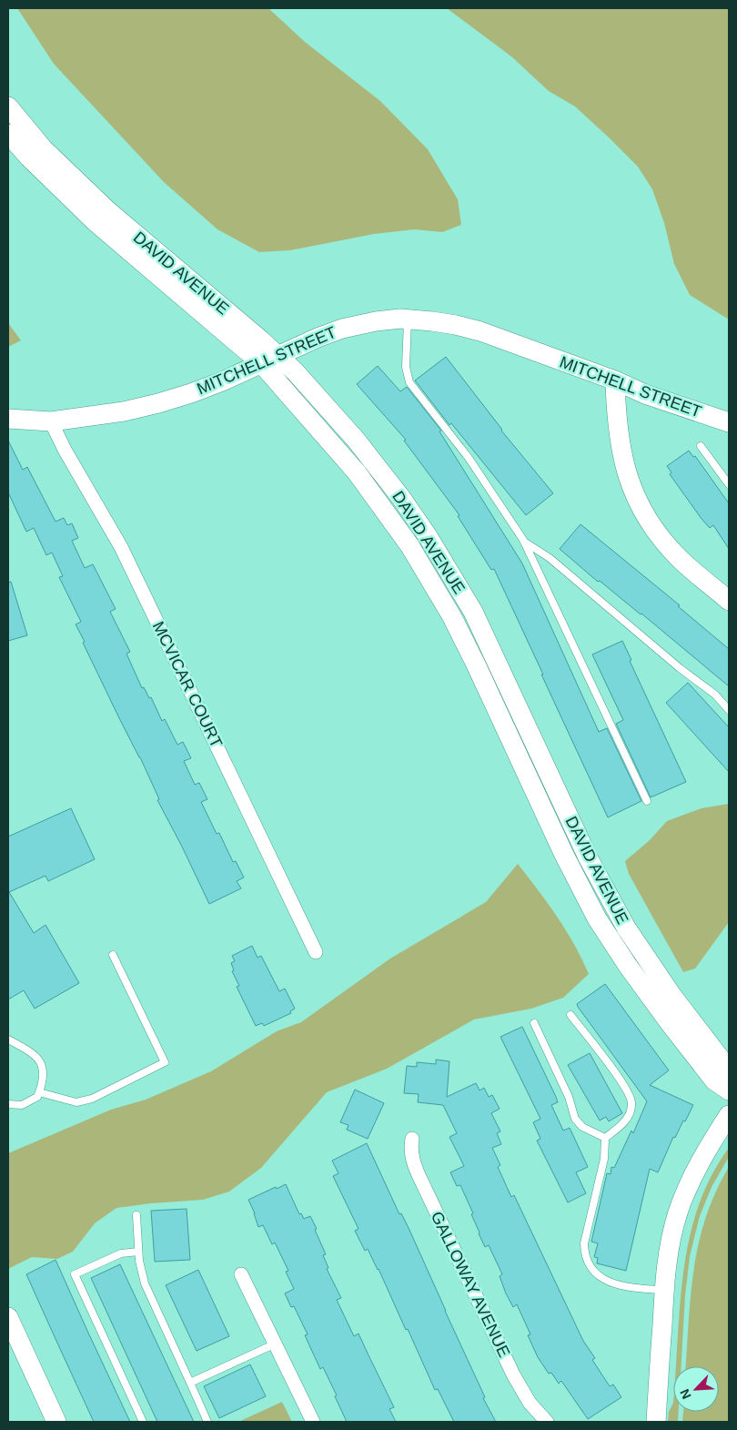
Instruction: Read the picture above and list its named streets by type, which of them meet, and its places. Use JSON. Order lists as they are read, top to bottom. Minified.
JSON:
{"streets":{"main road":["DAVID AVENUE","MITCHELL STREET"],"street":["MCVICAR COURT","GALLOWAY AVENUE"]},"crossings":[["DAVID AVENUE","MITCHELL STREET"],["MITCHELL STREET","MCVICAR COURT"]],"north":"bottom left"}
